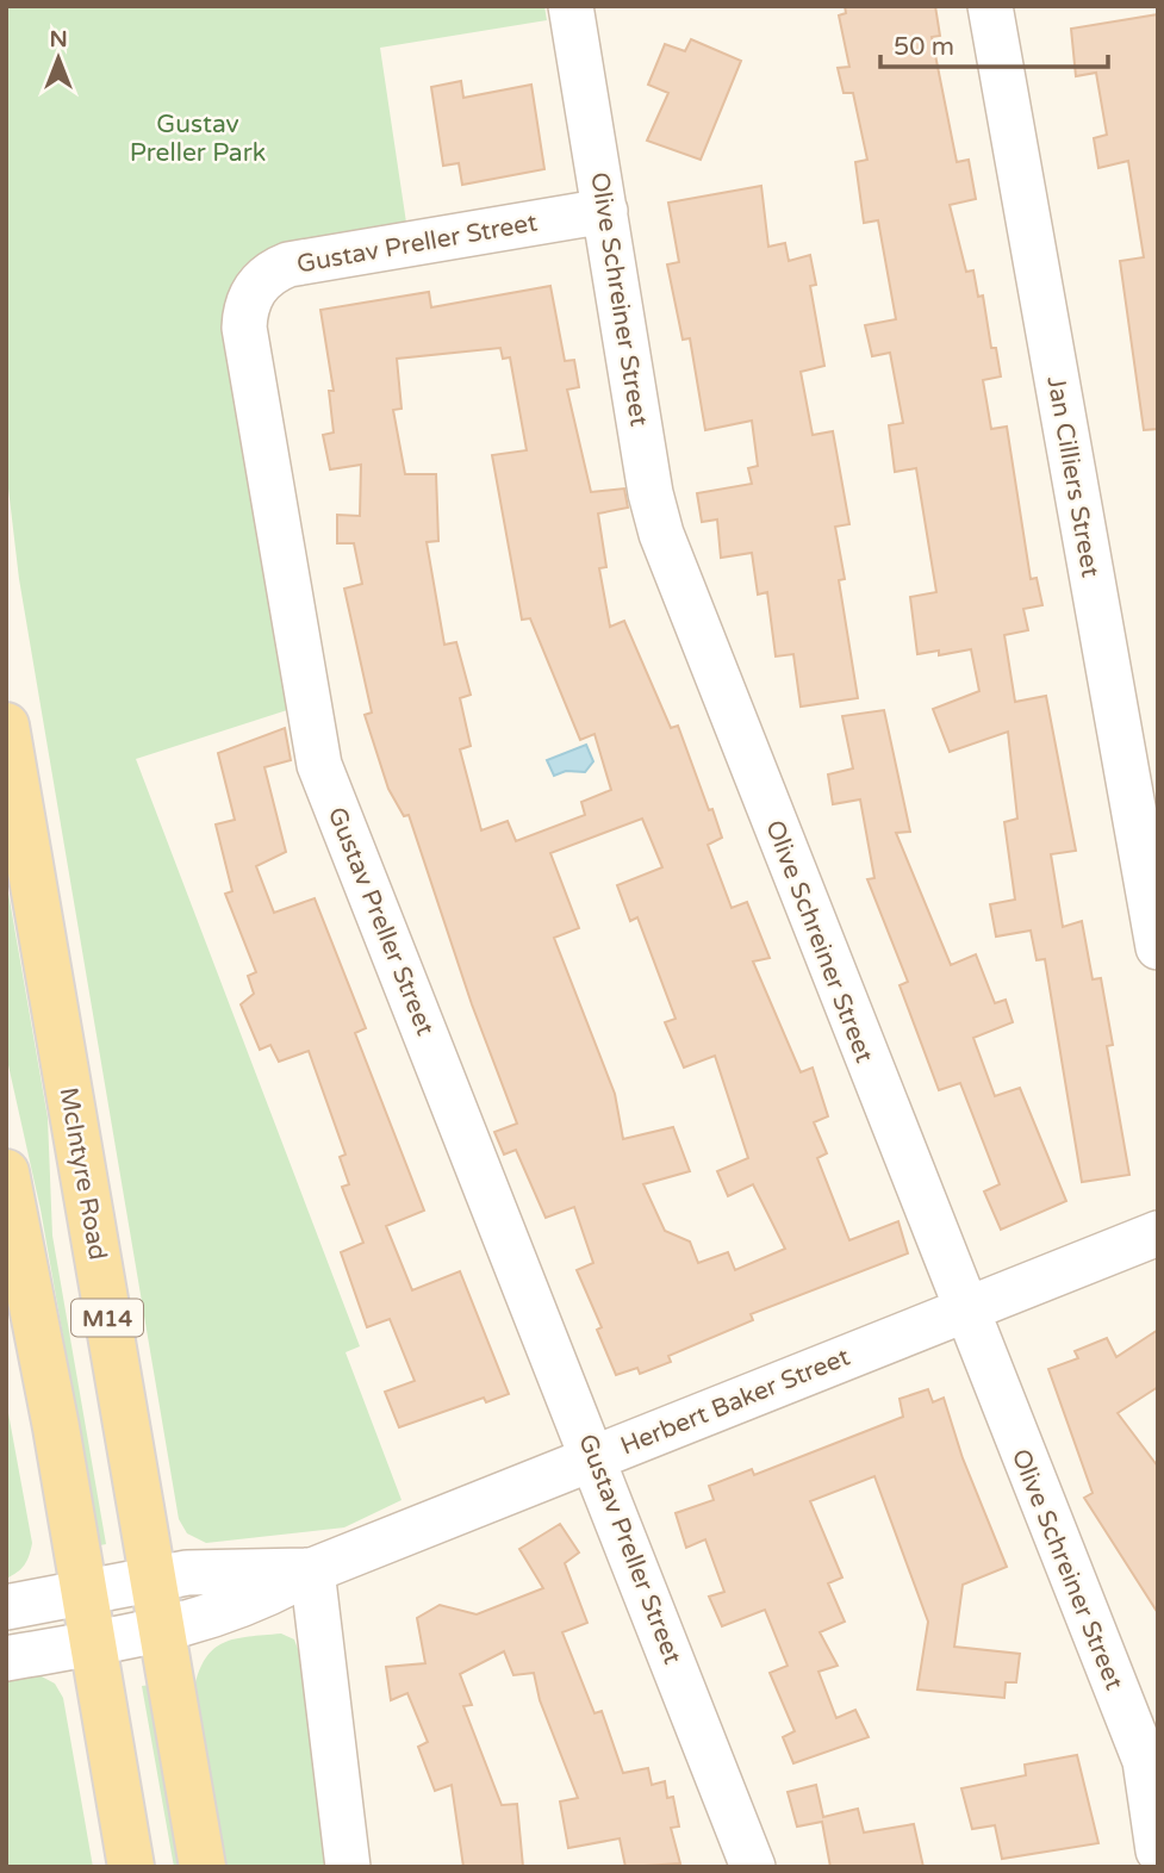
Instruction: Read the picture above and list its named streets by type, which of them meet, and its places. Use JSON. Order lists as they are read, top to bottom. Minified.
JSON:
{"streets":{"main road":["McIntyre Road","M14"],"street":["Gustav Preller Street","Olive Schreiner Street","Jan Cilliers Street","Herbert Baker Street"]},"crossings":[["Gustav Preller Street","Olive Schreiner Street"],["Gustav Preller Street","Herbert Baker Street"],["Olive Schreiner Street","Herbert Baker Street"],["McIntyre Road","Herbert Baker Street"],["M14","Herbert Baker Street"]],"parks":["Gustav Preller Park"],"scale_bar":"50 m","north":"top"}
